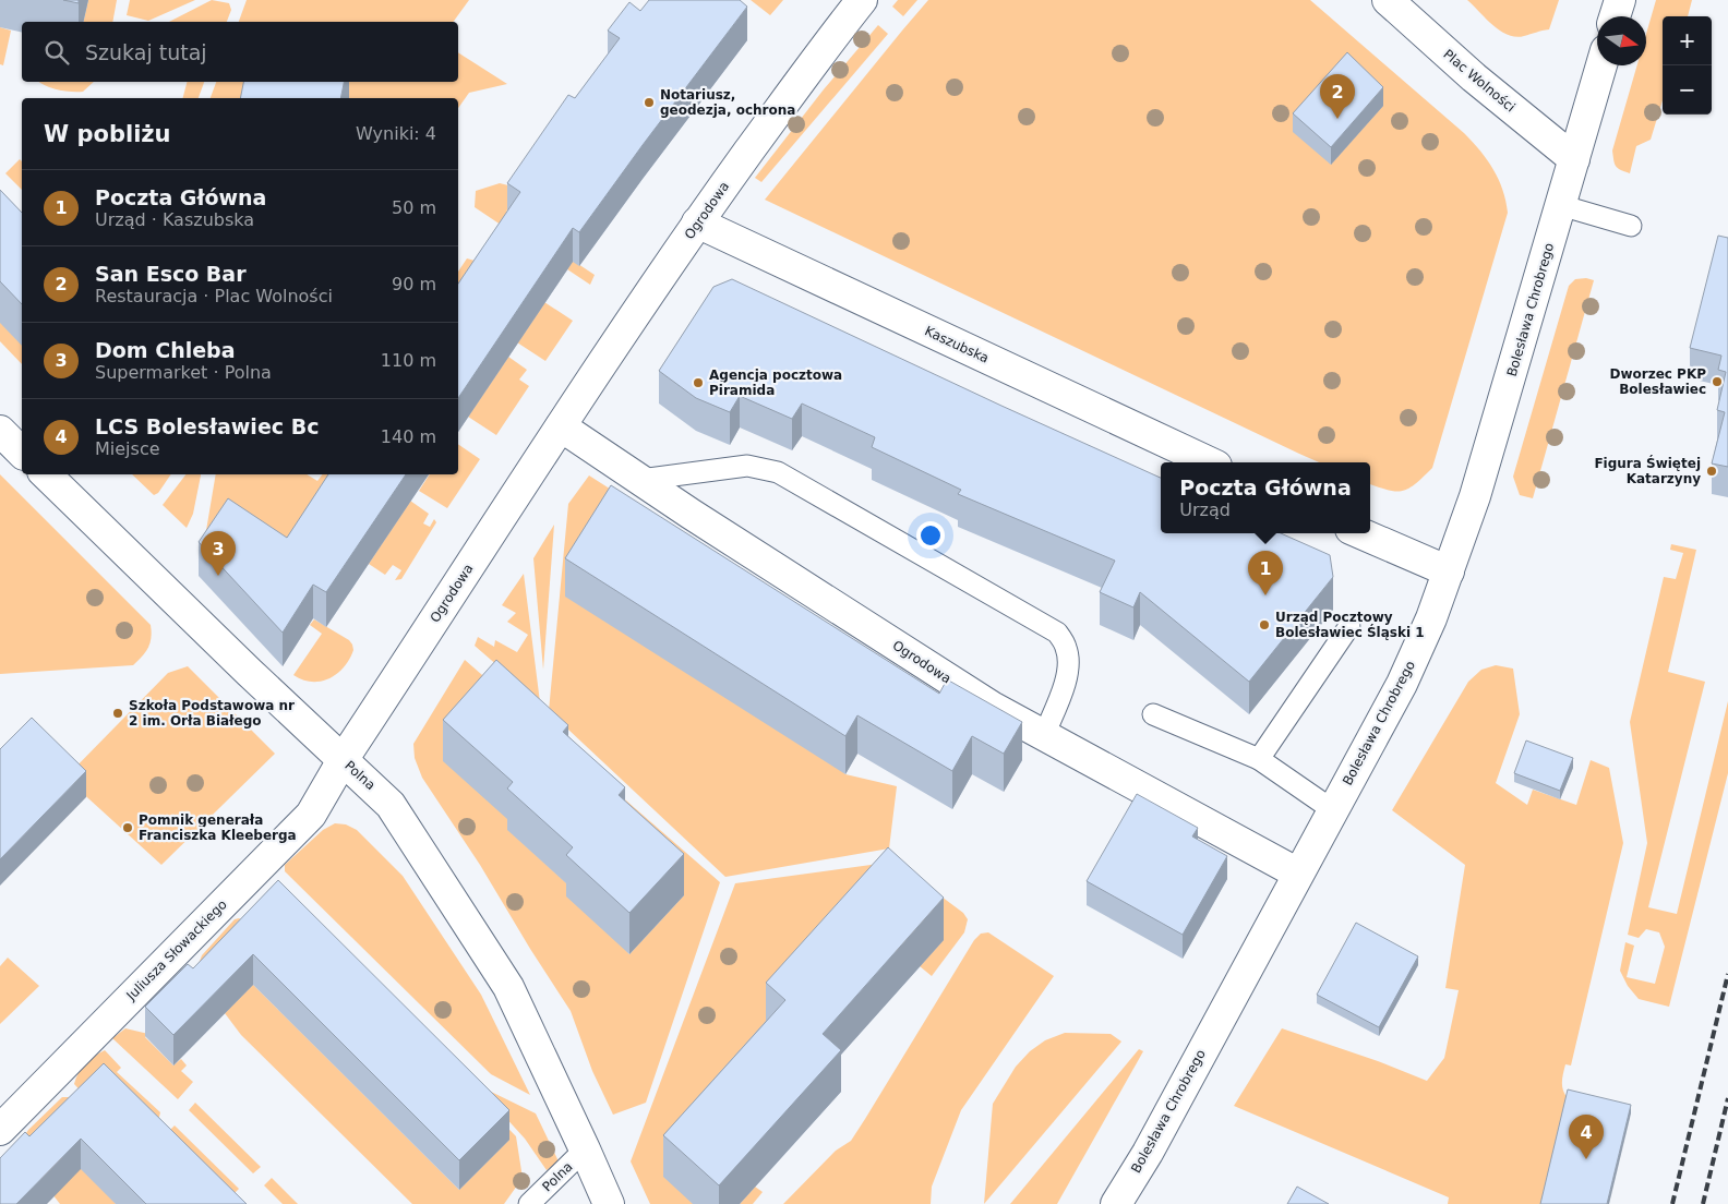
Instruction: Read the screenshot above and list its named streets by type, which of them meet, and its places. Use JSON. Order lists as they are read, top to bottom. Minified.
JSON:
{"streets":{"street":["Plac Wolności","Ogrodowa","Bolesława Chrobrego","Kaszubska","Polna","Juliusza Słowackiego"]},"crossings":[["Plac Wolności","Bolesława Chrobrego"],["Ogrodowa","Bolesława Chrobrego"],["Ogrodowa","Kaszubska"],["Ogrodowa","Polna"],["Ogrodowa","Juliusza Słowackiego"],["Polna","Juliusza Słowackiego"]],"places":["Notariusz, geodezja, ochrona","Dworzec PKP Bolesławiec","Agencja pocztowa Piramida","Figura Świętej Katarzyny","Urząd Pocztowy Bolesławiec Śląski 1","Szkoła Podstawowa nr 2 im. Orła Białego","Pomnik generała Franciszka Kleeberga"],"north":"right","page":{"map_buttons":["+","−"],"search":"Szukaj tutaj","pins":["2","3","1","4"],"heading":["W pobliżu","Wyniki: 4"],"list":[{"mark":"1","name":"Poczta Główna","note":"Urząd · Kaszubska","value":"50 m"},{"mark":"2","name":"San Esco Bar","note":"Restauracja · Plac Wolności","value":"90 m"},{"mark":"3","name":"Dom Chleba","note":"Supermarket · Polna","value":"110 m"},{"mark":"4","name":"LCS Bolesławiec Bc","note":"Miejsce","value":"140 m"}],"popup":["Poczta Główna","Urząd"]}}
